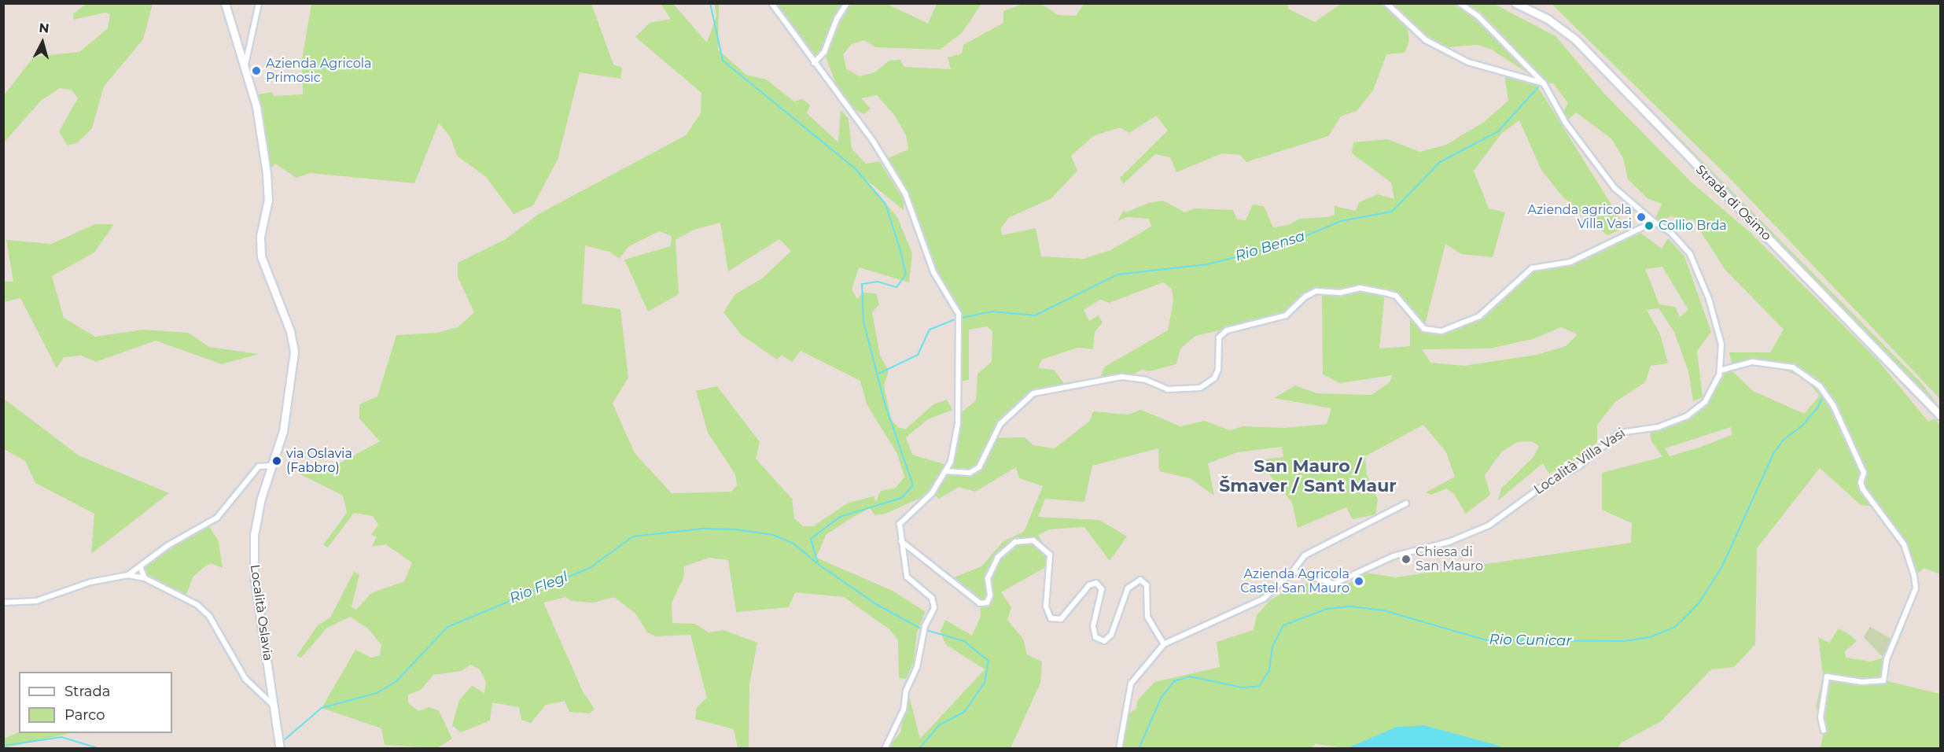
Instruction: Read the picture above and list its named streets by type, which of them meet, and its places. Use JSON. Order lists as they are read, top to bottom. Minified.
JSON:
{"streets":{"street":["Strada di Osimo","Località Villa Vasi","Località Oslavia"]},"districts":["San Mauro / Šmaver / Sant Maur"],"water":["Rio Bensa","Rio Flegl","Rio Cunicar"],"places":["Azienda Agricola Primosic","Azienda agricola Villa Vasi","Collio Brda","via Oslavia (Fabbro)","Chiesa di San Mauro","Azienda Agricola Castel San Mauro"],"legend":["Strada","Parco"],"north":"top"}
